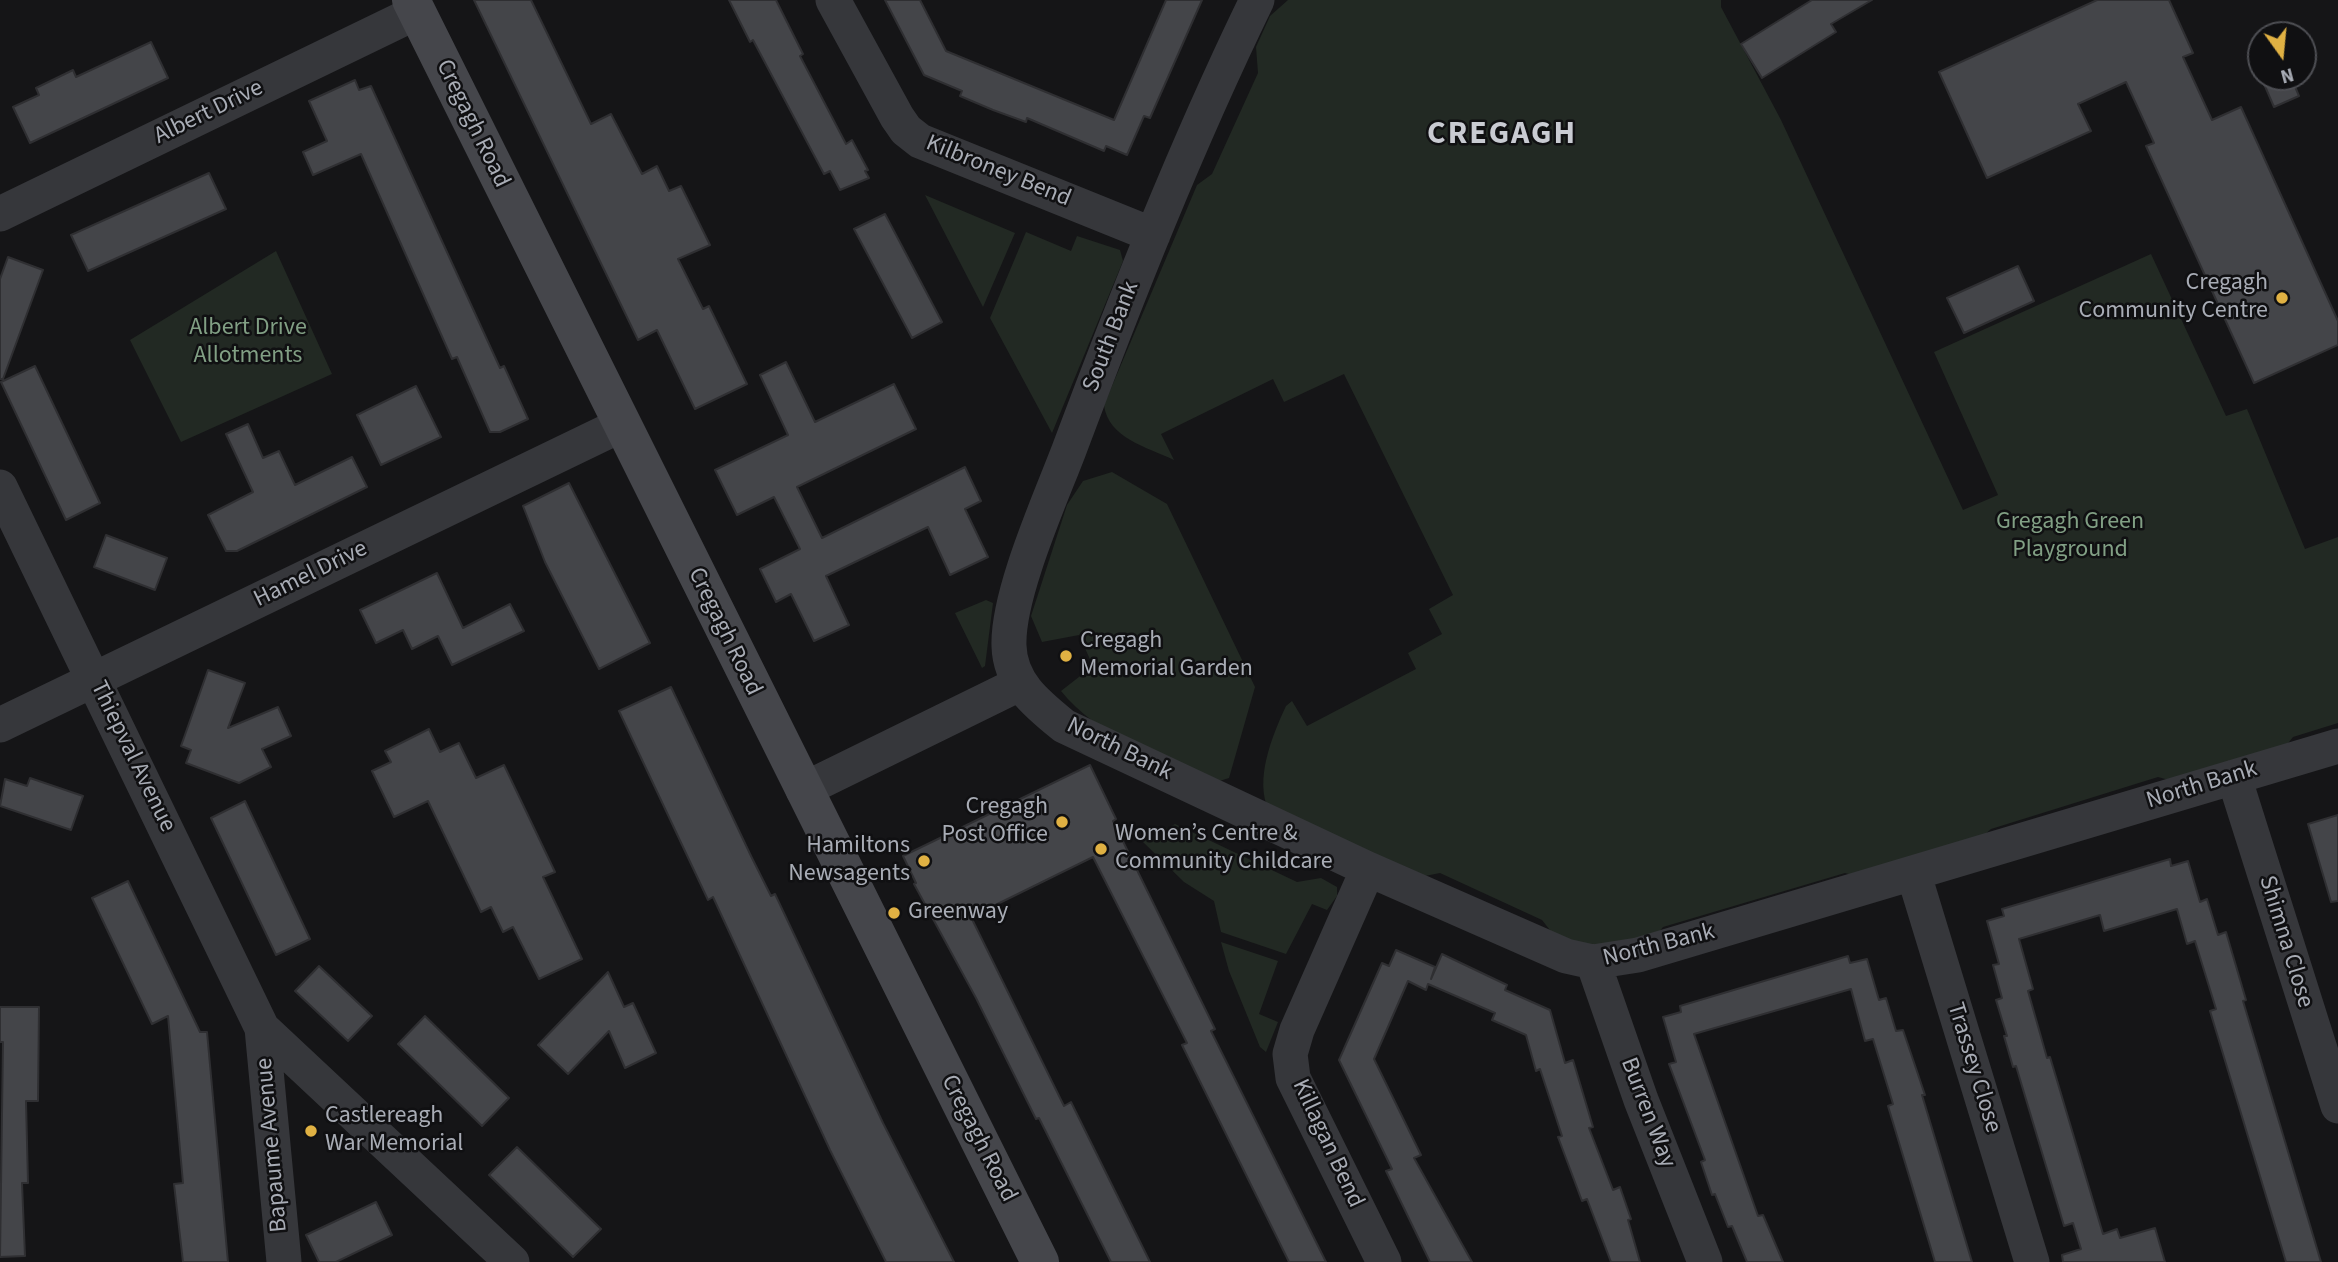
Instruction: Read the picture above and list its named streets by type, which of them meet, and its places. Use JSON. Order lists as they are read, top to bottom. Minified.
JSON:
{"streets":{"street":["Albert Drive","Cregagh Road","Kilbroney Bend","South Bank","Hamel Drive","North Bank","Thiepval Avenue","Shimna Close","Trassey Close","Burren Way","Killagan Bend","Bapaume Avenue"]},"crossings":[["Albert Drive","Cregagh Road"],["Cregagh Road","Hamel Drive"],["Kilbroney Bend","South Bank"],["South Bank","North Bank"],["Hamel Drive","Thiepval Avenue"],["North Bank","Shimna Close"],["North Bank","Trassey Close"],["North Bank","Burren Way"],["North Bank","Killagan Bend"],["Thiepval Avenue","Bapaume Avenue"]],"districts":["CREGAGH"],"parks":["Albert Drive Allotments","Gregagh Green Playground"],"places":["Cregagh Community Centre","Cregagh Memorial Garden","Cregagh Post Office","Women’s Centre & Community Childcare","Hamiltons Newsagents","Greenway","Castlereagh War Memorial"],"north":"bottom"}
